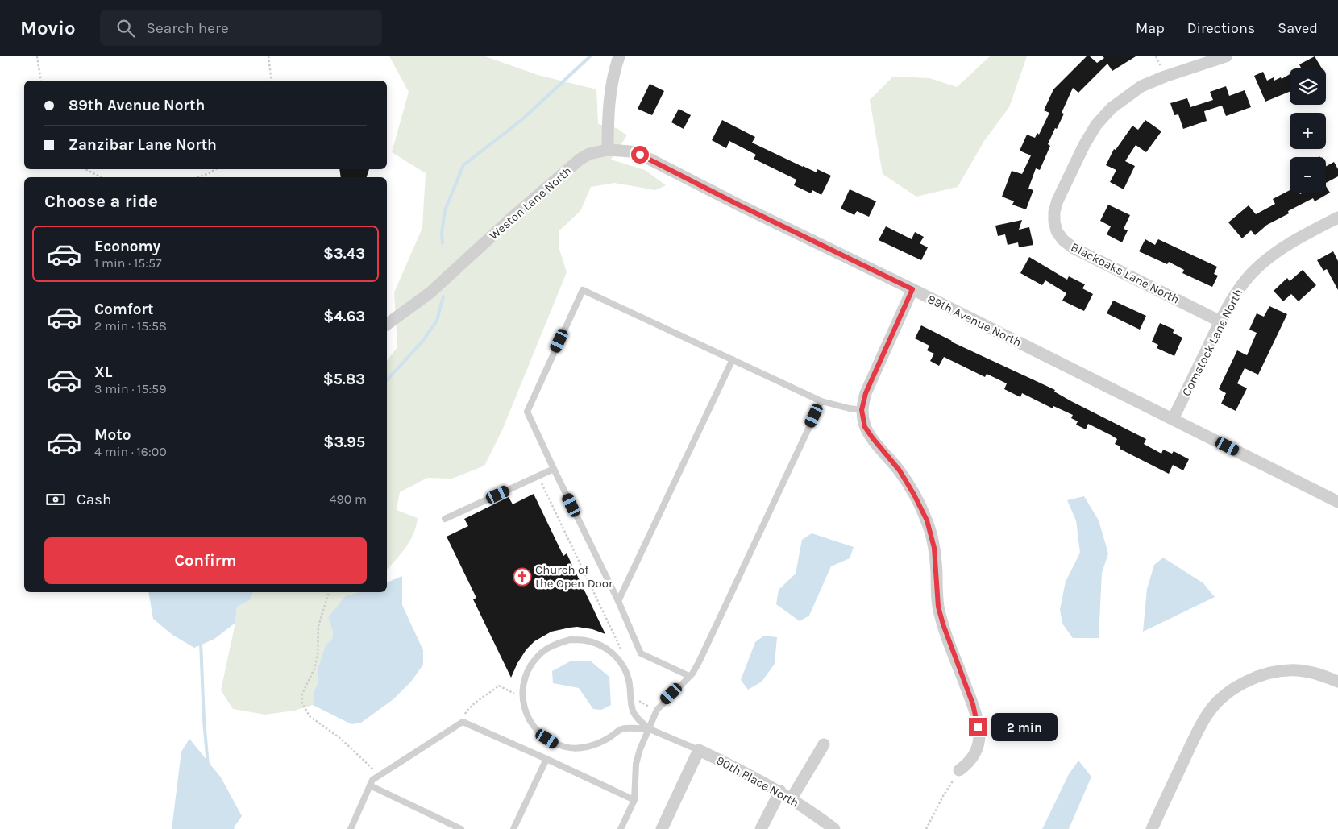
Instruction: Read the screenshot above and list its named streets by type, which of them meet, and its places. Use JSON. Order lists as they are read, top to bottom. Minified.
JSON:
{"streets":{"street":["Weston Lane North","Blackoaks Lane North","89th Avenue North","Comstock Lane North","90th Place North"]},"crossings":[["Weston Lane North","89th Avenue North"],["Blackoaks Lane North","Comstock Lane North"],["89th Avenue North","Comstock Lane North"]],"places":{"church":["Church of the Open Door"]},"page":{"header":"Movio","search":"Search here","nav":["Map","Directions","Saved"],"map_buttons":["+","−"],"banner":["89th Avenue North","Zanzibar Lane North"],"heading":"Choose a ride","list":[{"name":"Economy","note":"1 min · 15:57","value":"$3.43"},{"name":"Comfort","note":"2 min · 15:58","value":"$4.63"},{"name":"XL","note":"3 min · 15:59","value":"$5.83"},{"name":"Moto","note":"4 min · 16:00","value":"$3.95"}],"pay":["Cash","490 m"],"buttons":"Confirm","bubble":"2 min"}}
